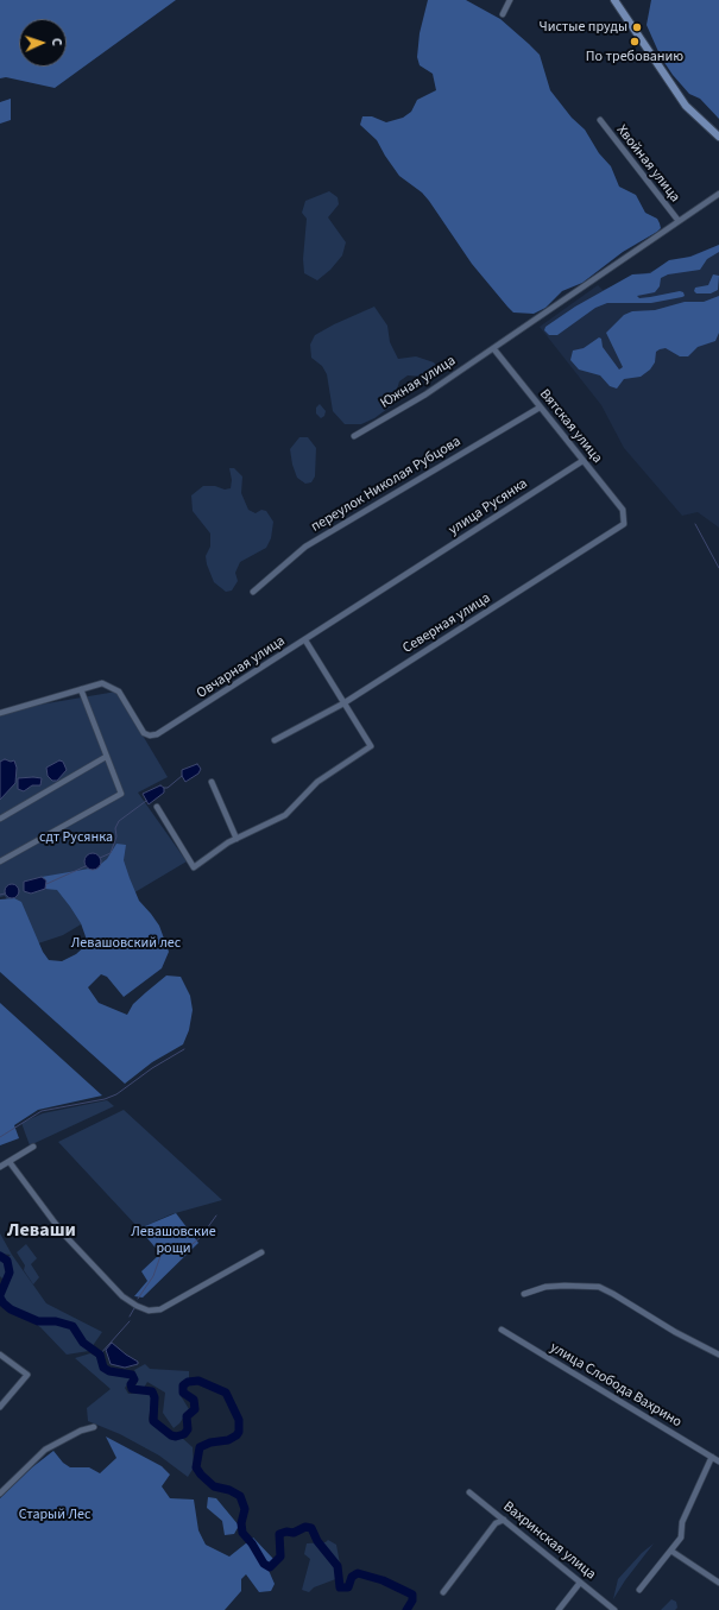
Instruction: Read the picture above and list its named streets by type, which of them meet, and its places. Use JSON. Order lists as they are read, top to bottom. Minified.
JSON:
{"streets":{"street":["Хвойная улица","Южная улица","Вятская улица","переулок Николая Рубцова","улица Русянка","Северная улица","Овчарная улица","улица Слобода Вахрино","Вахринская улица"]},"crossings":[["Хвойная улица","Южная улица"],["Южная улица","Вятская улица"],["Вятская улица","переулок Николая Рубцова"],["Вятская улица","улица Русянка"],["Вятская улица","Северная улица"],["улица Русянка","Овчарная улица"]],"districts":["Леваши"],"parks":["сдт Русянка","Левашовский лес","Левашовские рощи","Старый Лес"],"places":["Чистые пруды","По требованию"],"north":"right"}
